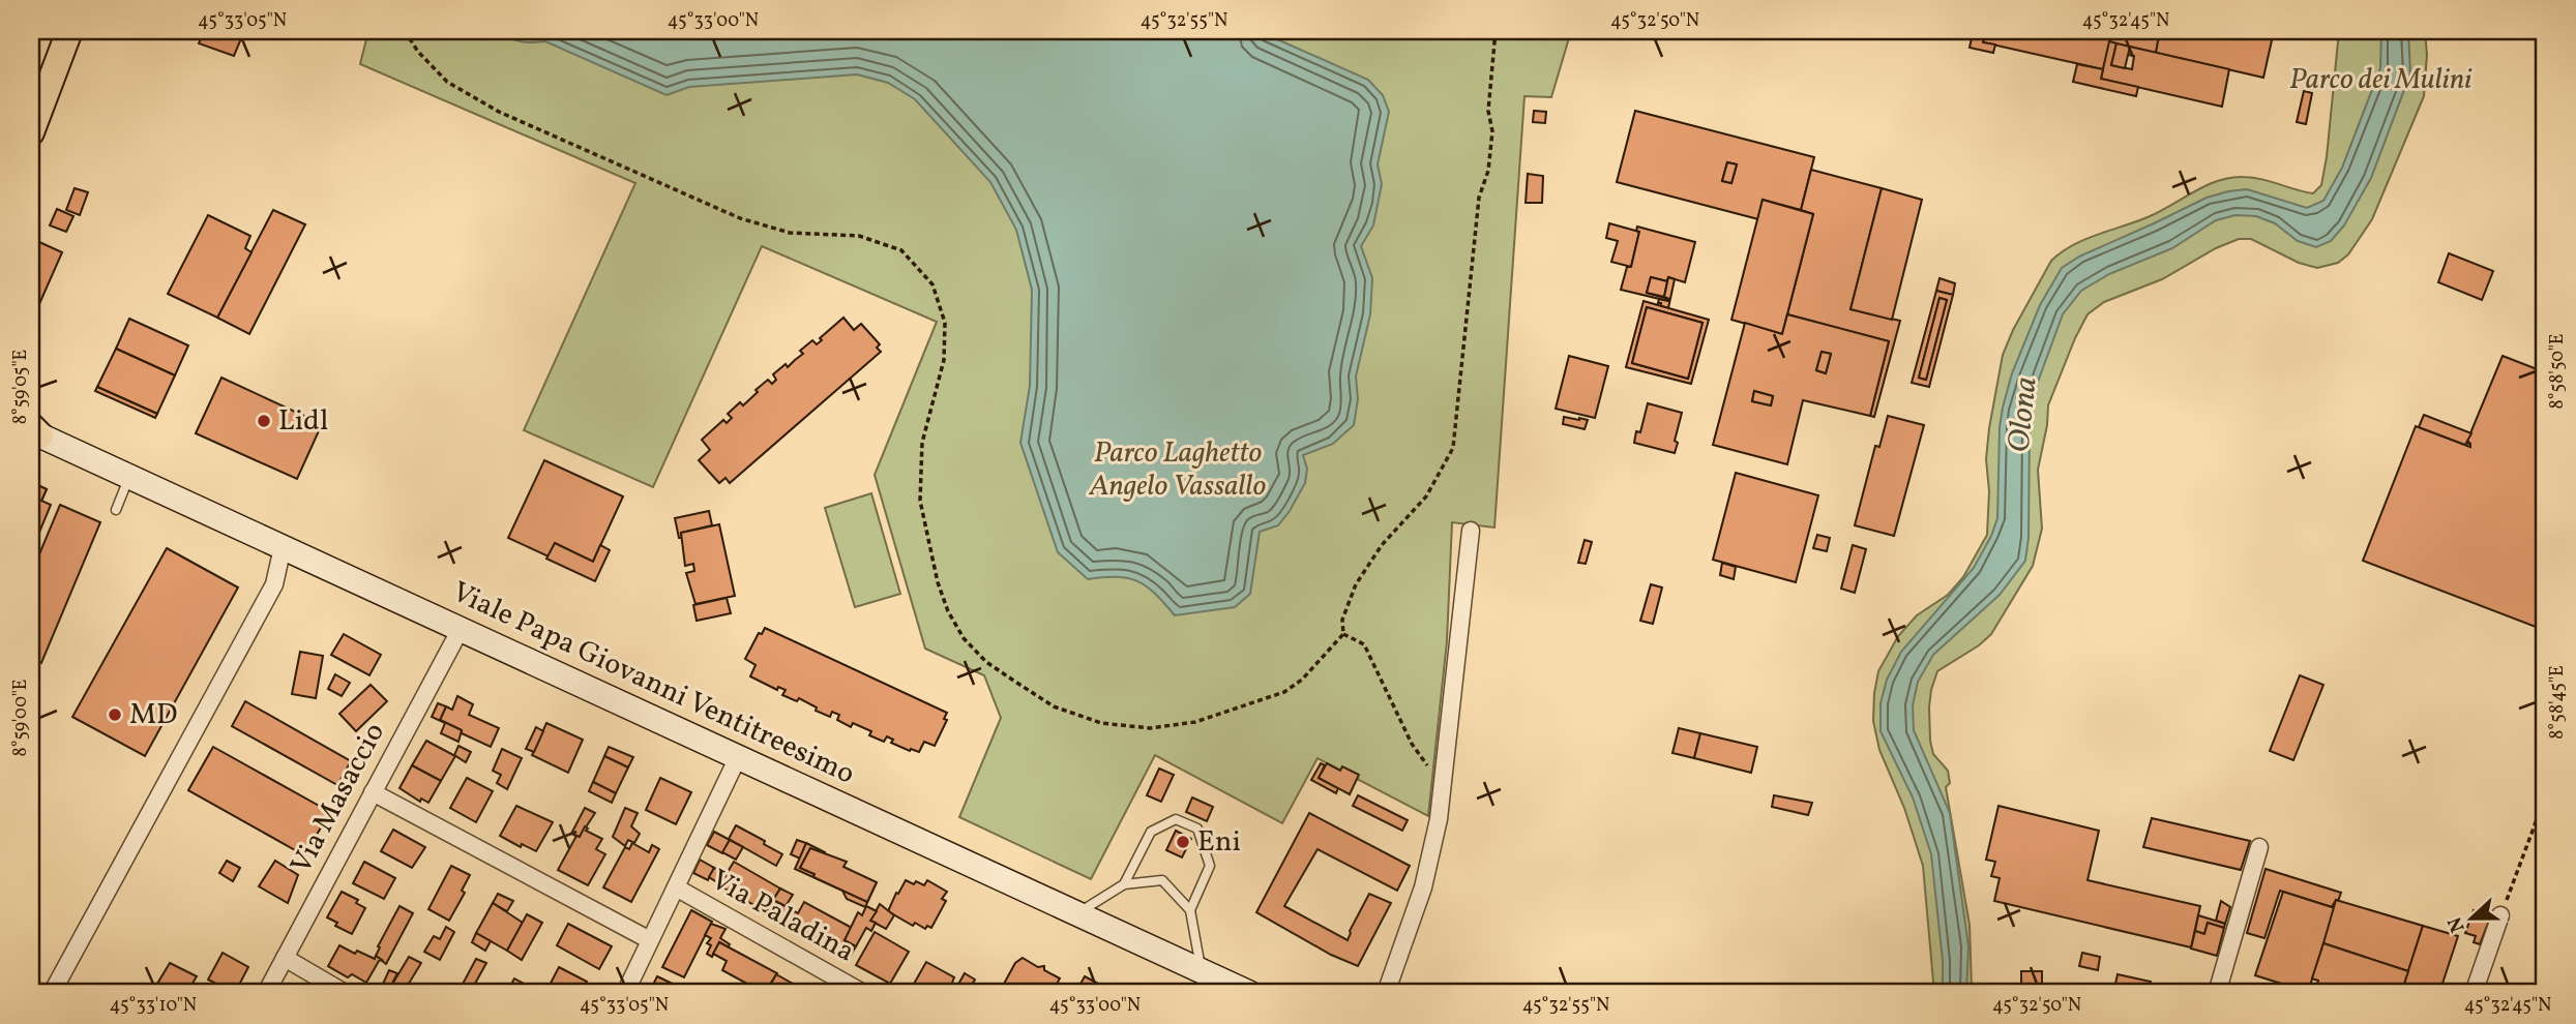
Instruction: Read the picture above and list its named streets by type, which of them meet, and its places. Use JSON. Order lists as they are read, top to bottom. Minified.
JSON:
{"streets":{"street":["Viale Papa Giovanni Ventitreesimo","Via Masaccio","Via Paladina"]},"crossings":[["Viale Papa Giovanni Ventitreesimo","Via Masaccio"]],"water":["Olona"],"parks":["Parco dei Mulini","Parco Laghetto Angelo Vassallo"],"places":["Lidl","MD","Eni"],"north":"left","coordinates":["45°33'05\"N","45°33'00\"N","45°32'55\"N","45°32'50\"N","45°32'45\"N","8°58'50\"E","8°59'05\"E","8°58'45\"E","8°59'00\"E","45°33'10\"N"]}
